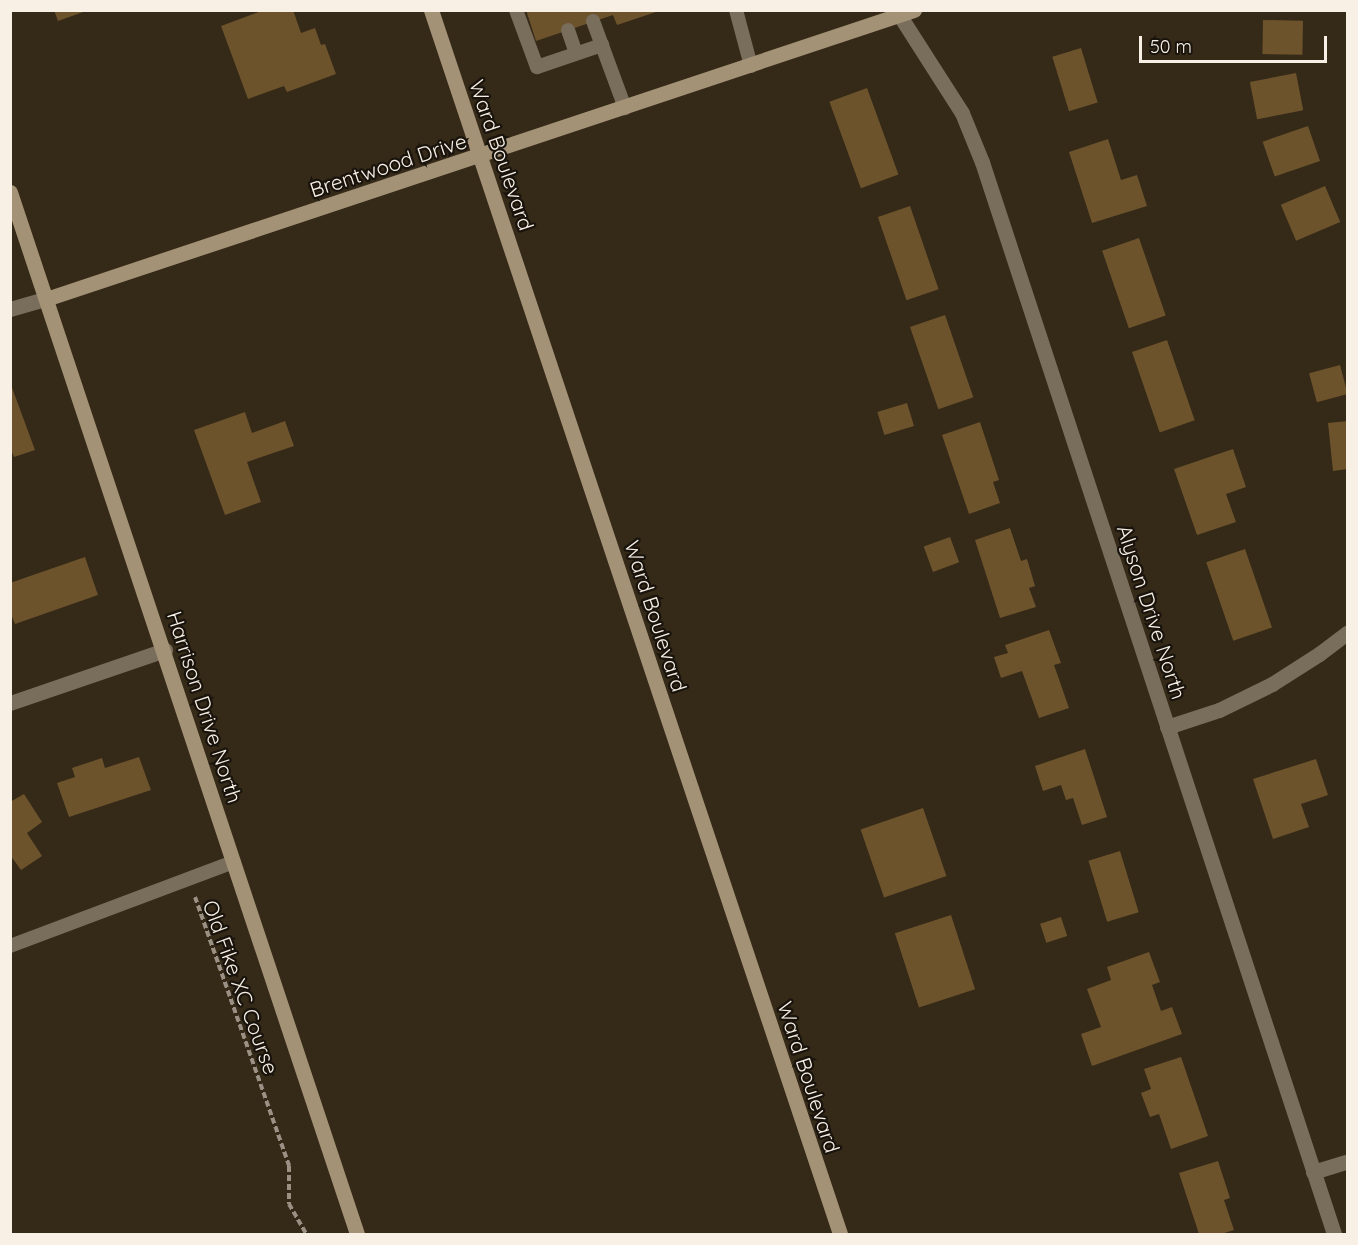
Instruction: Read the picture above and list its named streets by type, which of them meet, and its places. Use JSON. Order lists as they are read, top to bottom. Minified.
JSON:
{"streets":{"street":["Ward Boulevard","Brentwood Drive","Alyson Drive North","Harrison Drive North"],"path":["Old Fike XC Course"]},"crossings":[["Ward Boulevard","Brentwood Drive"],["Brentwood Drive","Alyson Drive North"],["Brentwood Drive","Harrison Drive North"]],"scale_bar":"50 m"}
